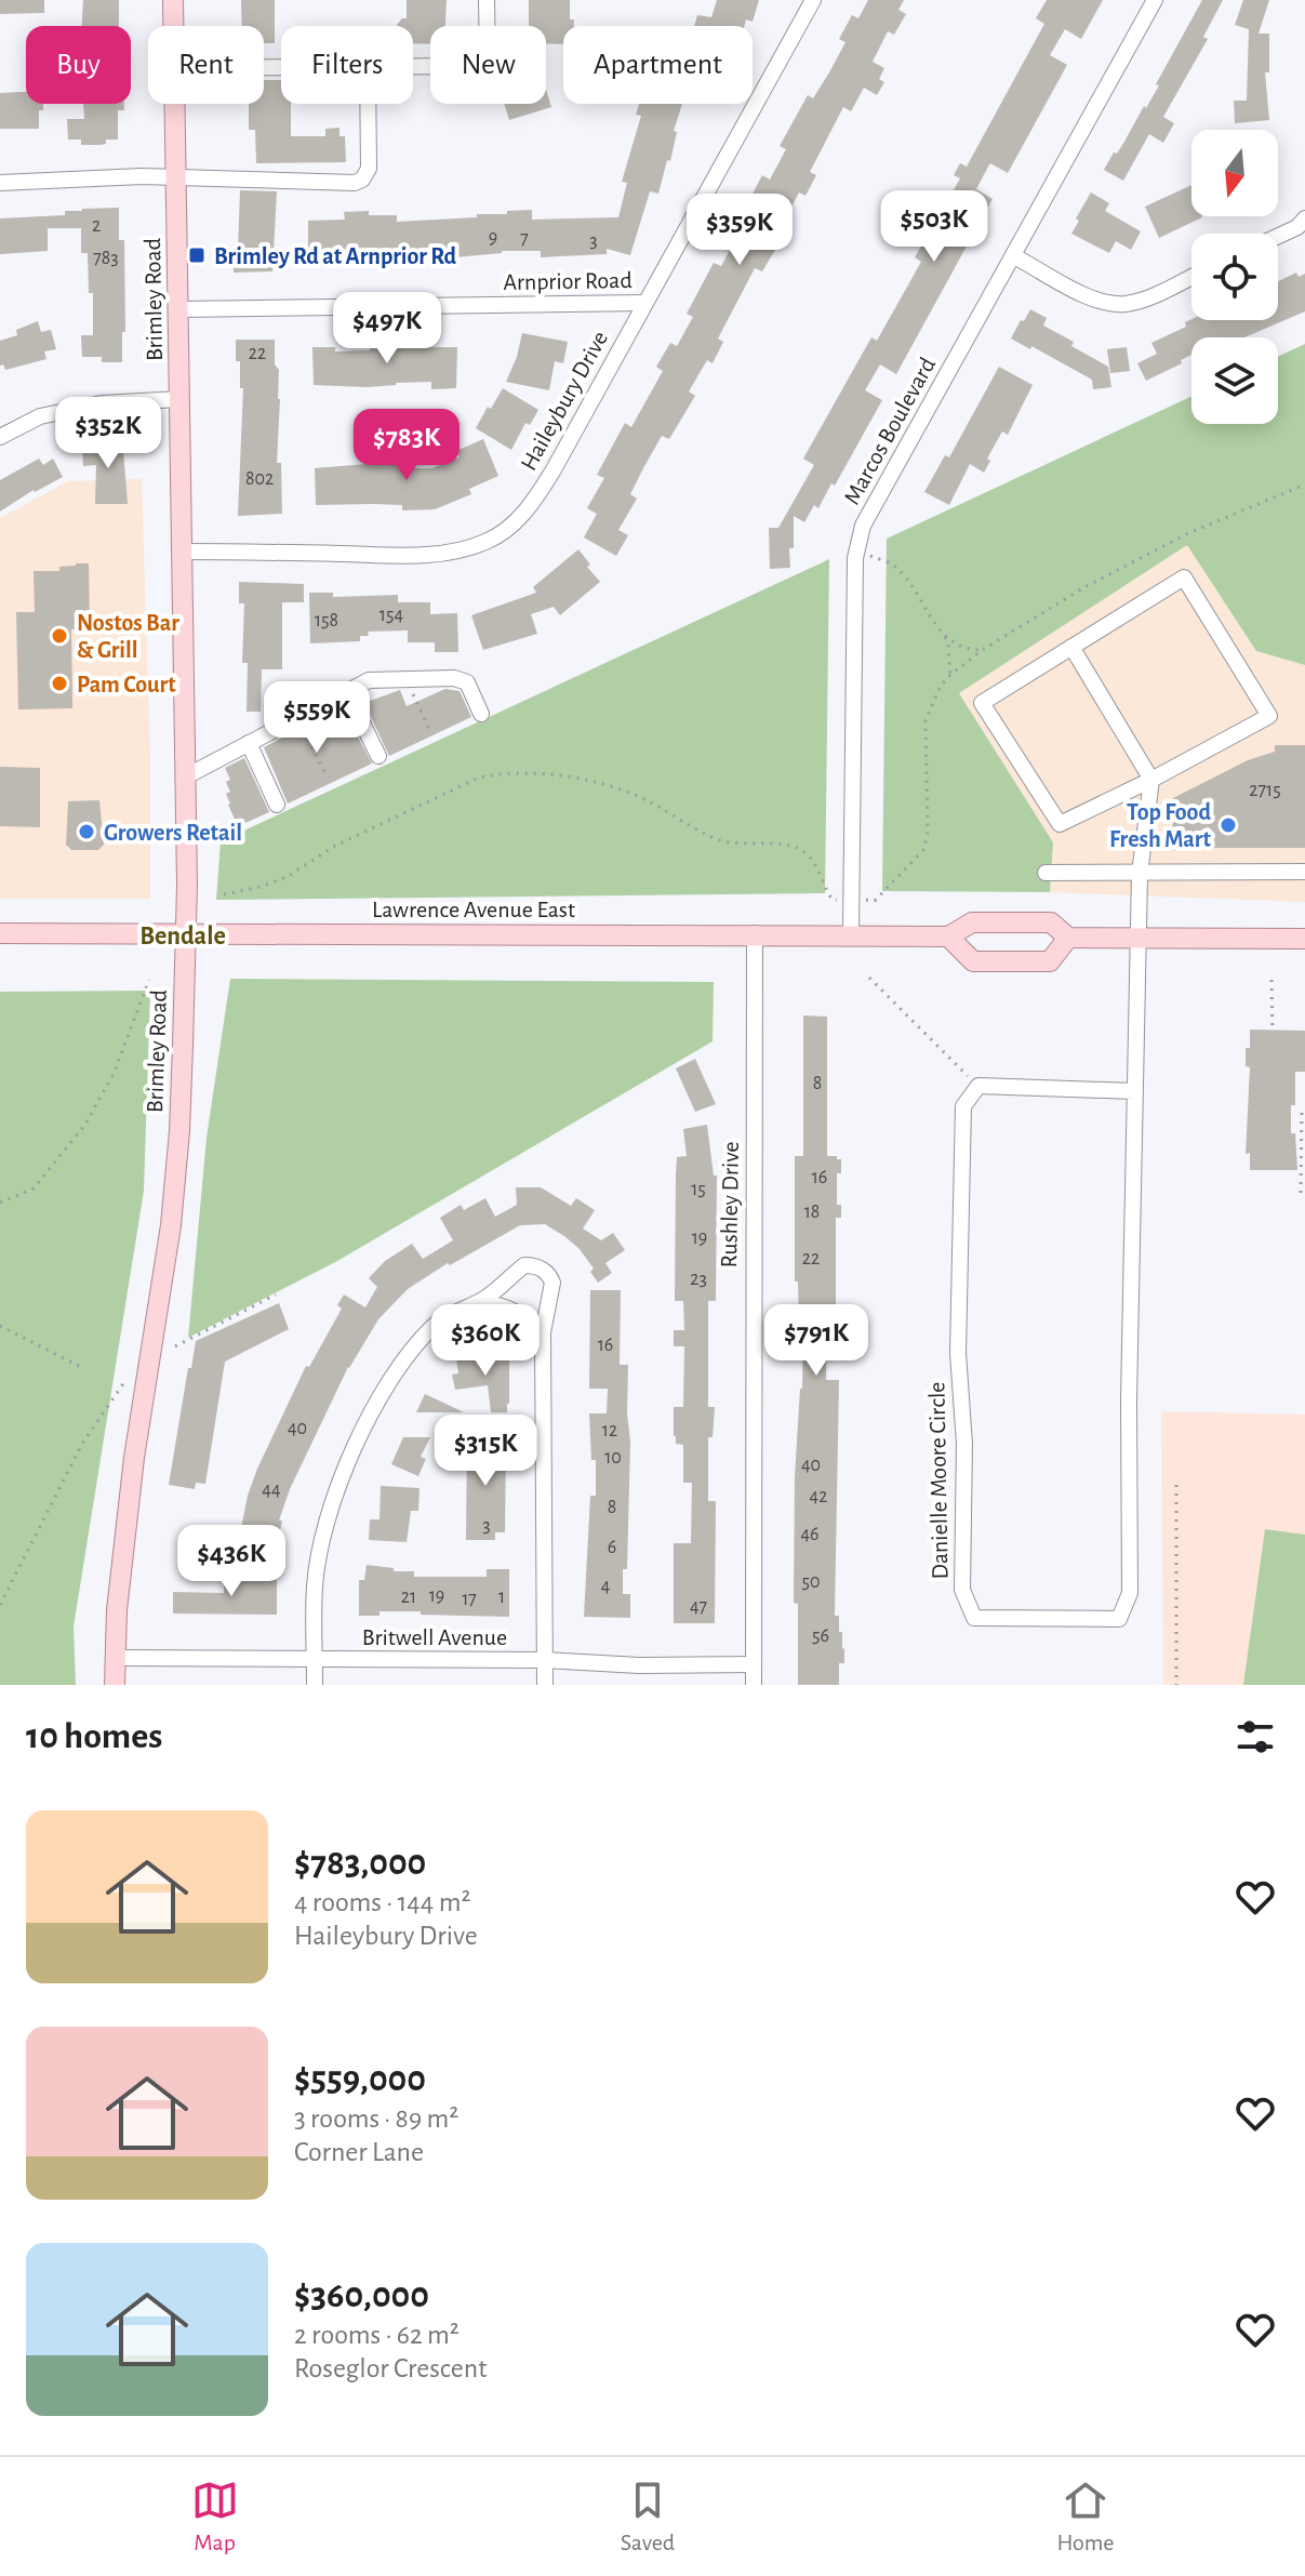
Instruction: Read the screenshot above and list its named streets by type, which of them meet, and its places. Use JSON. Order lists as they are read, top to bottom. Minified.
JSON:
{"streets":{"main road":["Brimley Road","Lawrence Avenue East"],"street":["Arnprior Road","Haileybury Drive","Marcos Boulevard","Rushley Drive","Danielle Moore Circle","Britwell Avenue"]},"crossings":[["Arnprior Road","Brimley Road"],["Arnprior Road","Haileybury Drive"],["Brimley Road","Haileybury Drive"],["Brimley Road","Lawrence Avenue East"],["Brimley Road","Britwell Avenue"],["Marcos Boulevard","Lawrence Avenue East"],["Lawrence Avenue East","Rushley Drive"],["Lawrence Avenue East","Danielle Moore Circle"],["Rushley Drive","Britwell Avenue"]],"districts":["Bendale"],"places":{"transit":["Brimley Rd at Arnprior Rd"],"other":["Nostos Bar & Grill","Pam Court","Top Food Fresh Mart","Growers Retail"]},"house_numbers":["2","9","7","3","783","22","802","154","158","2715","8","16","15","18","19","22","23","16","40","12","10","40","44","42","8","3","46","6","50","4","19","21","1","17","47","56"],"north":"bottom","page":{"chip":["Buy","Rent","Filters","New","Apartment"],"price":["$503K","$359K","$497K","$352K","$783K","$559K","$360K","$791K","$315K","$436K"],"heading":"10 homes","list":[{"name":"$783,000","note":"4 rooms · 144 m² · Haileybury Drive"},{"name":"$559,000","note":"3 rooms · 89 m² · Corner Lane"},{"name":"$360,000","note":"2 rooms · 62 m² · Roseglor Crescent"}],"tabs":["Map","Saved","Home"]}}
